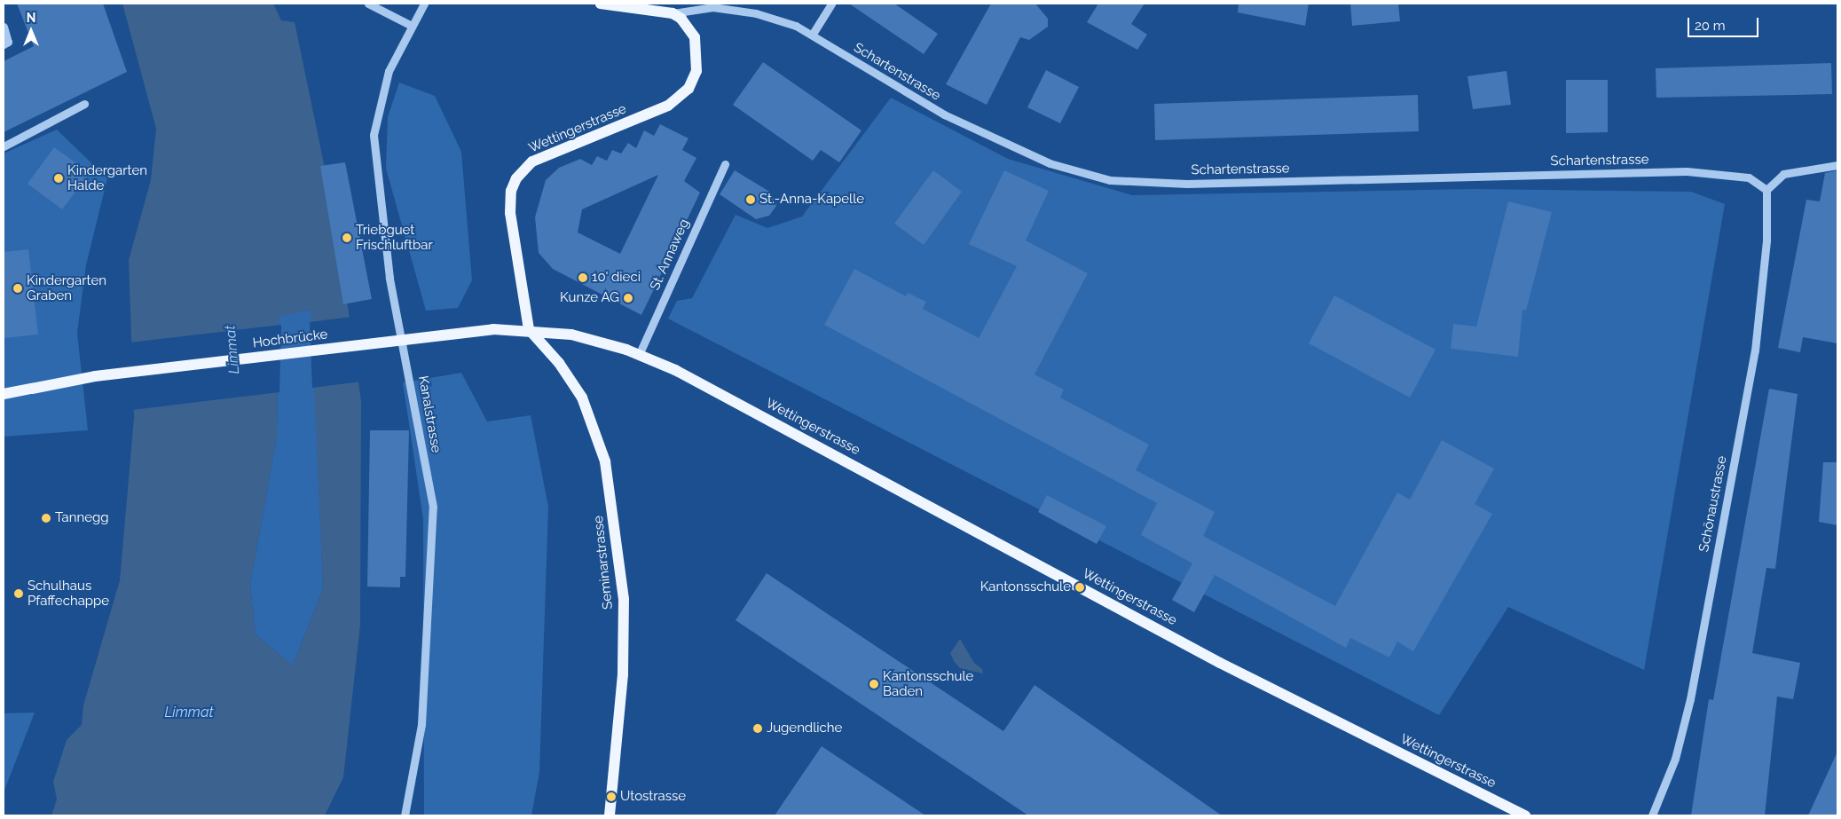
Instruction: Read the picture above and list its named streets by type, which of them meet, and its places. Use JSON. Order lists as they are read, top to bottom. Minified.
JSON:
{"streets":{"main road":["Wettingerstrasse","Hochbrücke","Seminarstrasse"],"street":["Schartenstrasse","St. Annaweg","Kanalstrasse","Schönaustrasse"]},"crossings":[["Schartenstrasse","Wettingerstrasse"],["Schartenstrasse","Schönaustrasse"],["Wettingerstrasse","St. Annaweg"],["Wettingerstrasse","Hochbrücke"],["Wettingerstrasse","Seminarstrasse"],["Hochbrücke","Seminarstrasse"]],"water":["Limmat"],"places":["Kindergarten Halde","St.-Anna-Kapelle","Triebguet Frischluftbar","10' dieci","Kindergarten Graben","Kunze AG","Tannegg","Kantonsschule","Schulhaus Pfaffechappe","Kantonsschule Baden","Jugendliche","Utostrasse"],"scale_bar":"20 m","north":"top"}
